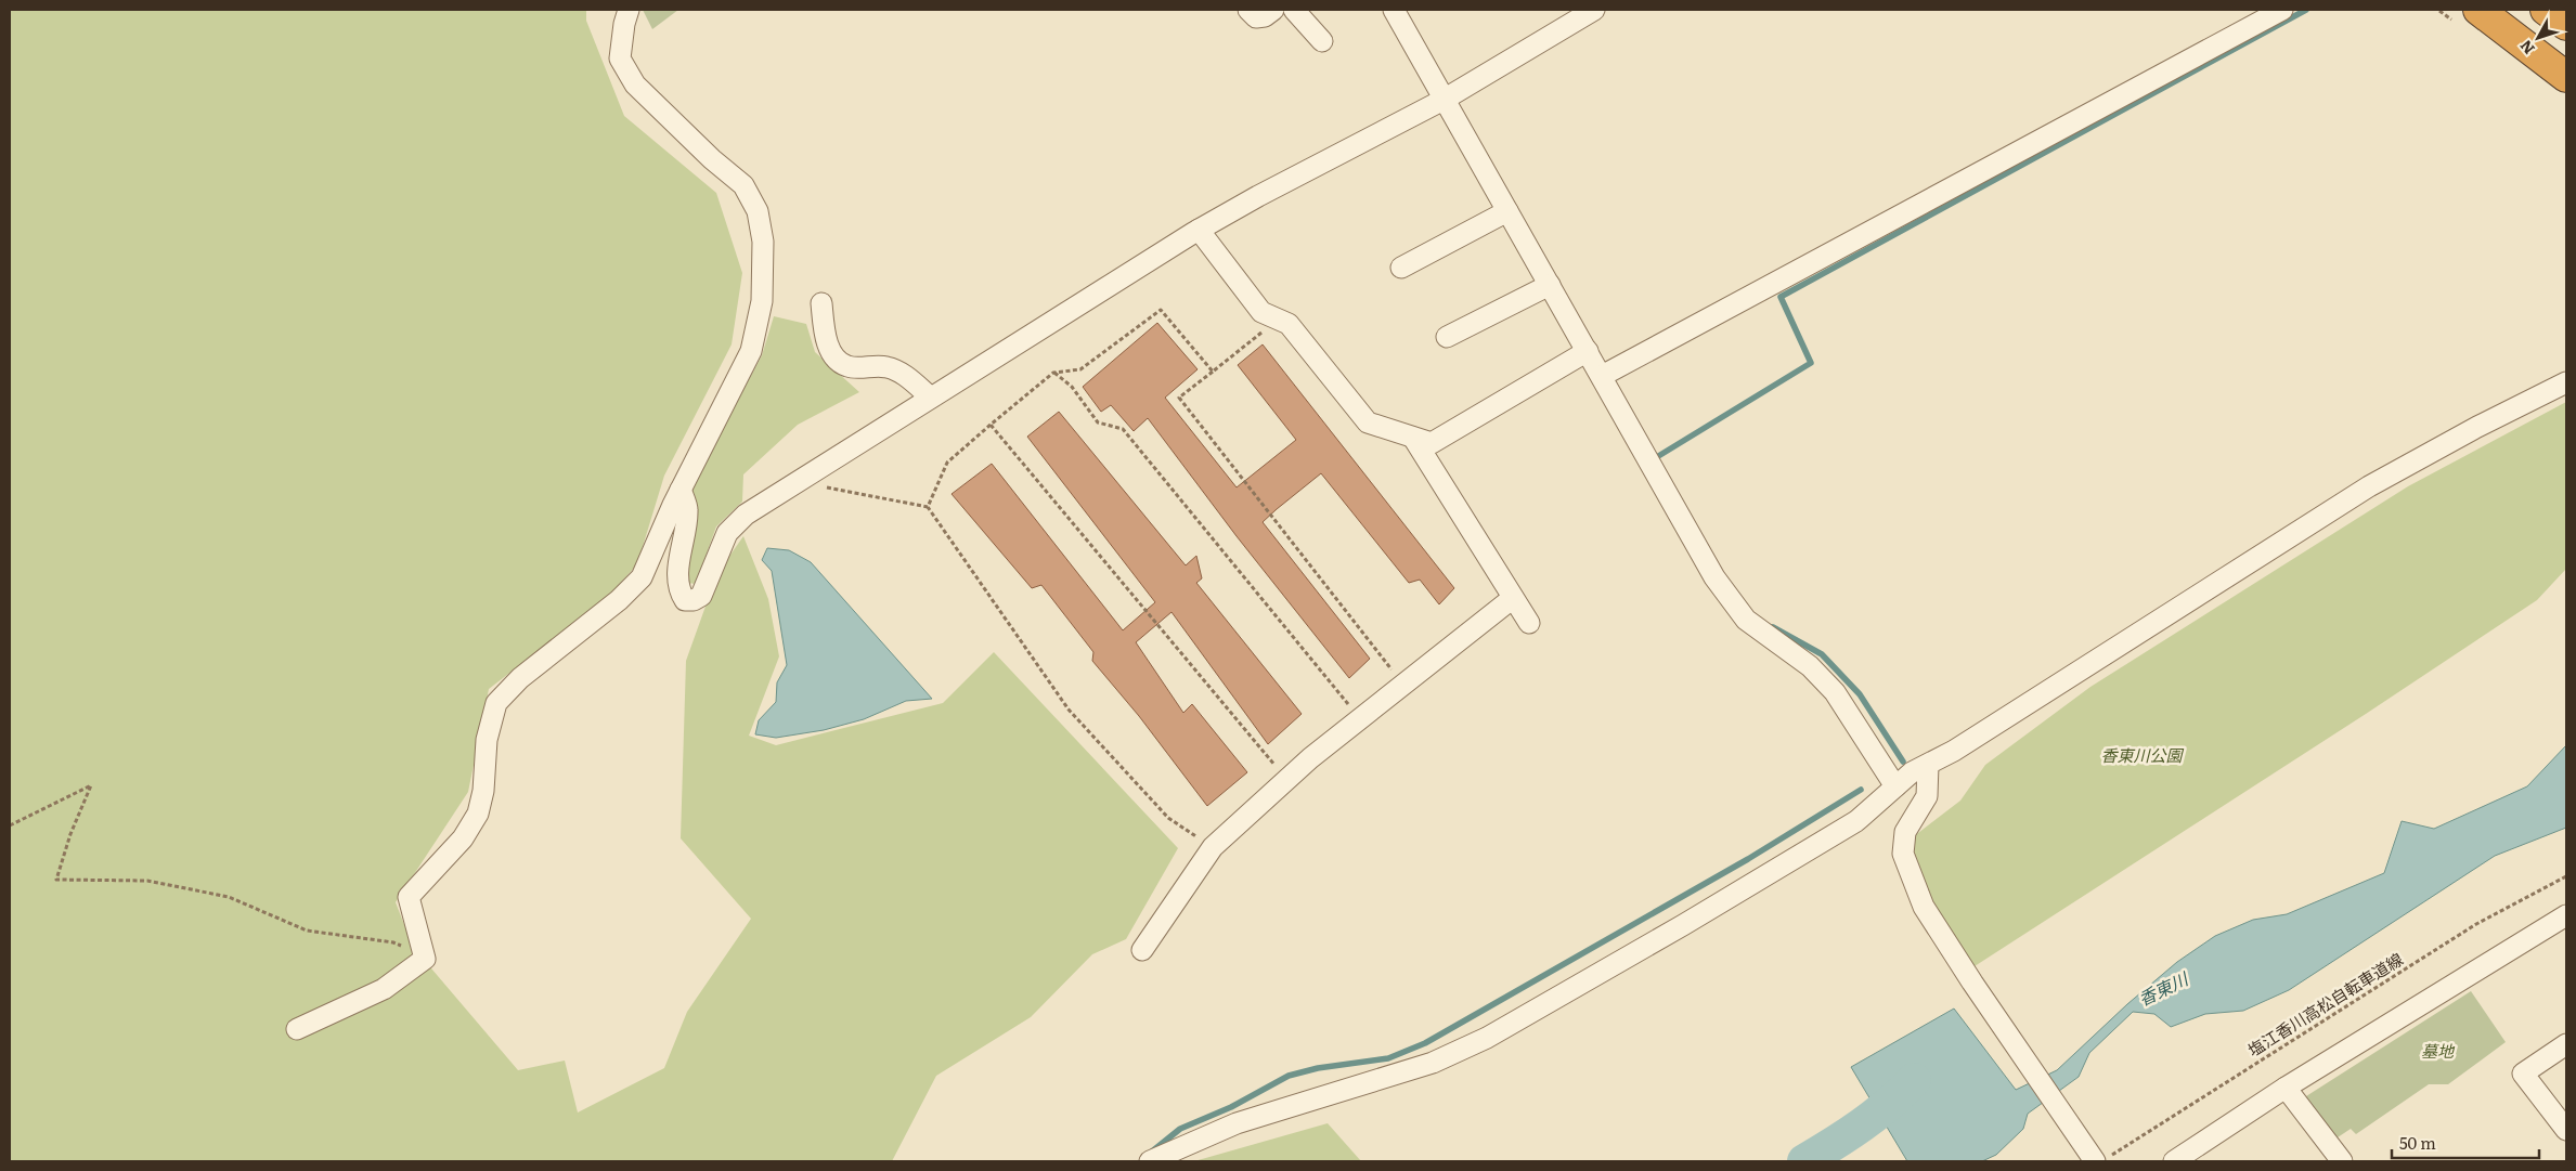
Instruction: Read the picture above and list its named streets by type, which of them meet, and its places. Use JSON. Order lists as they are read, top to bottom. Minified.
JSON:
{"streets":{"path":["塩江香川高松自転車道線"]},"water":["香東川"],"parks":["香東川公園","墓地"],"scale_bar":"50 m","north":"bottom left"}
